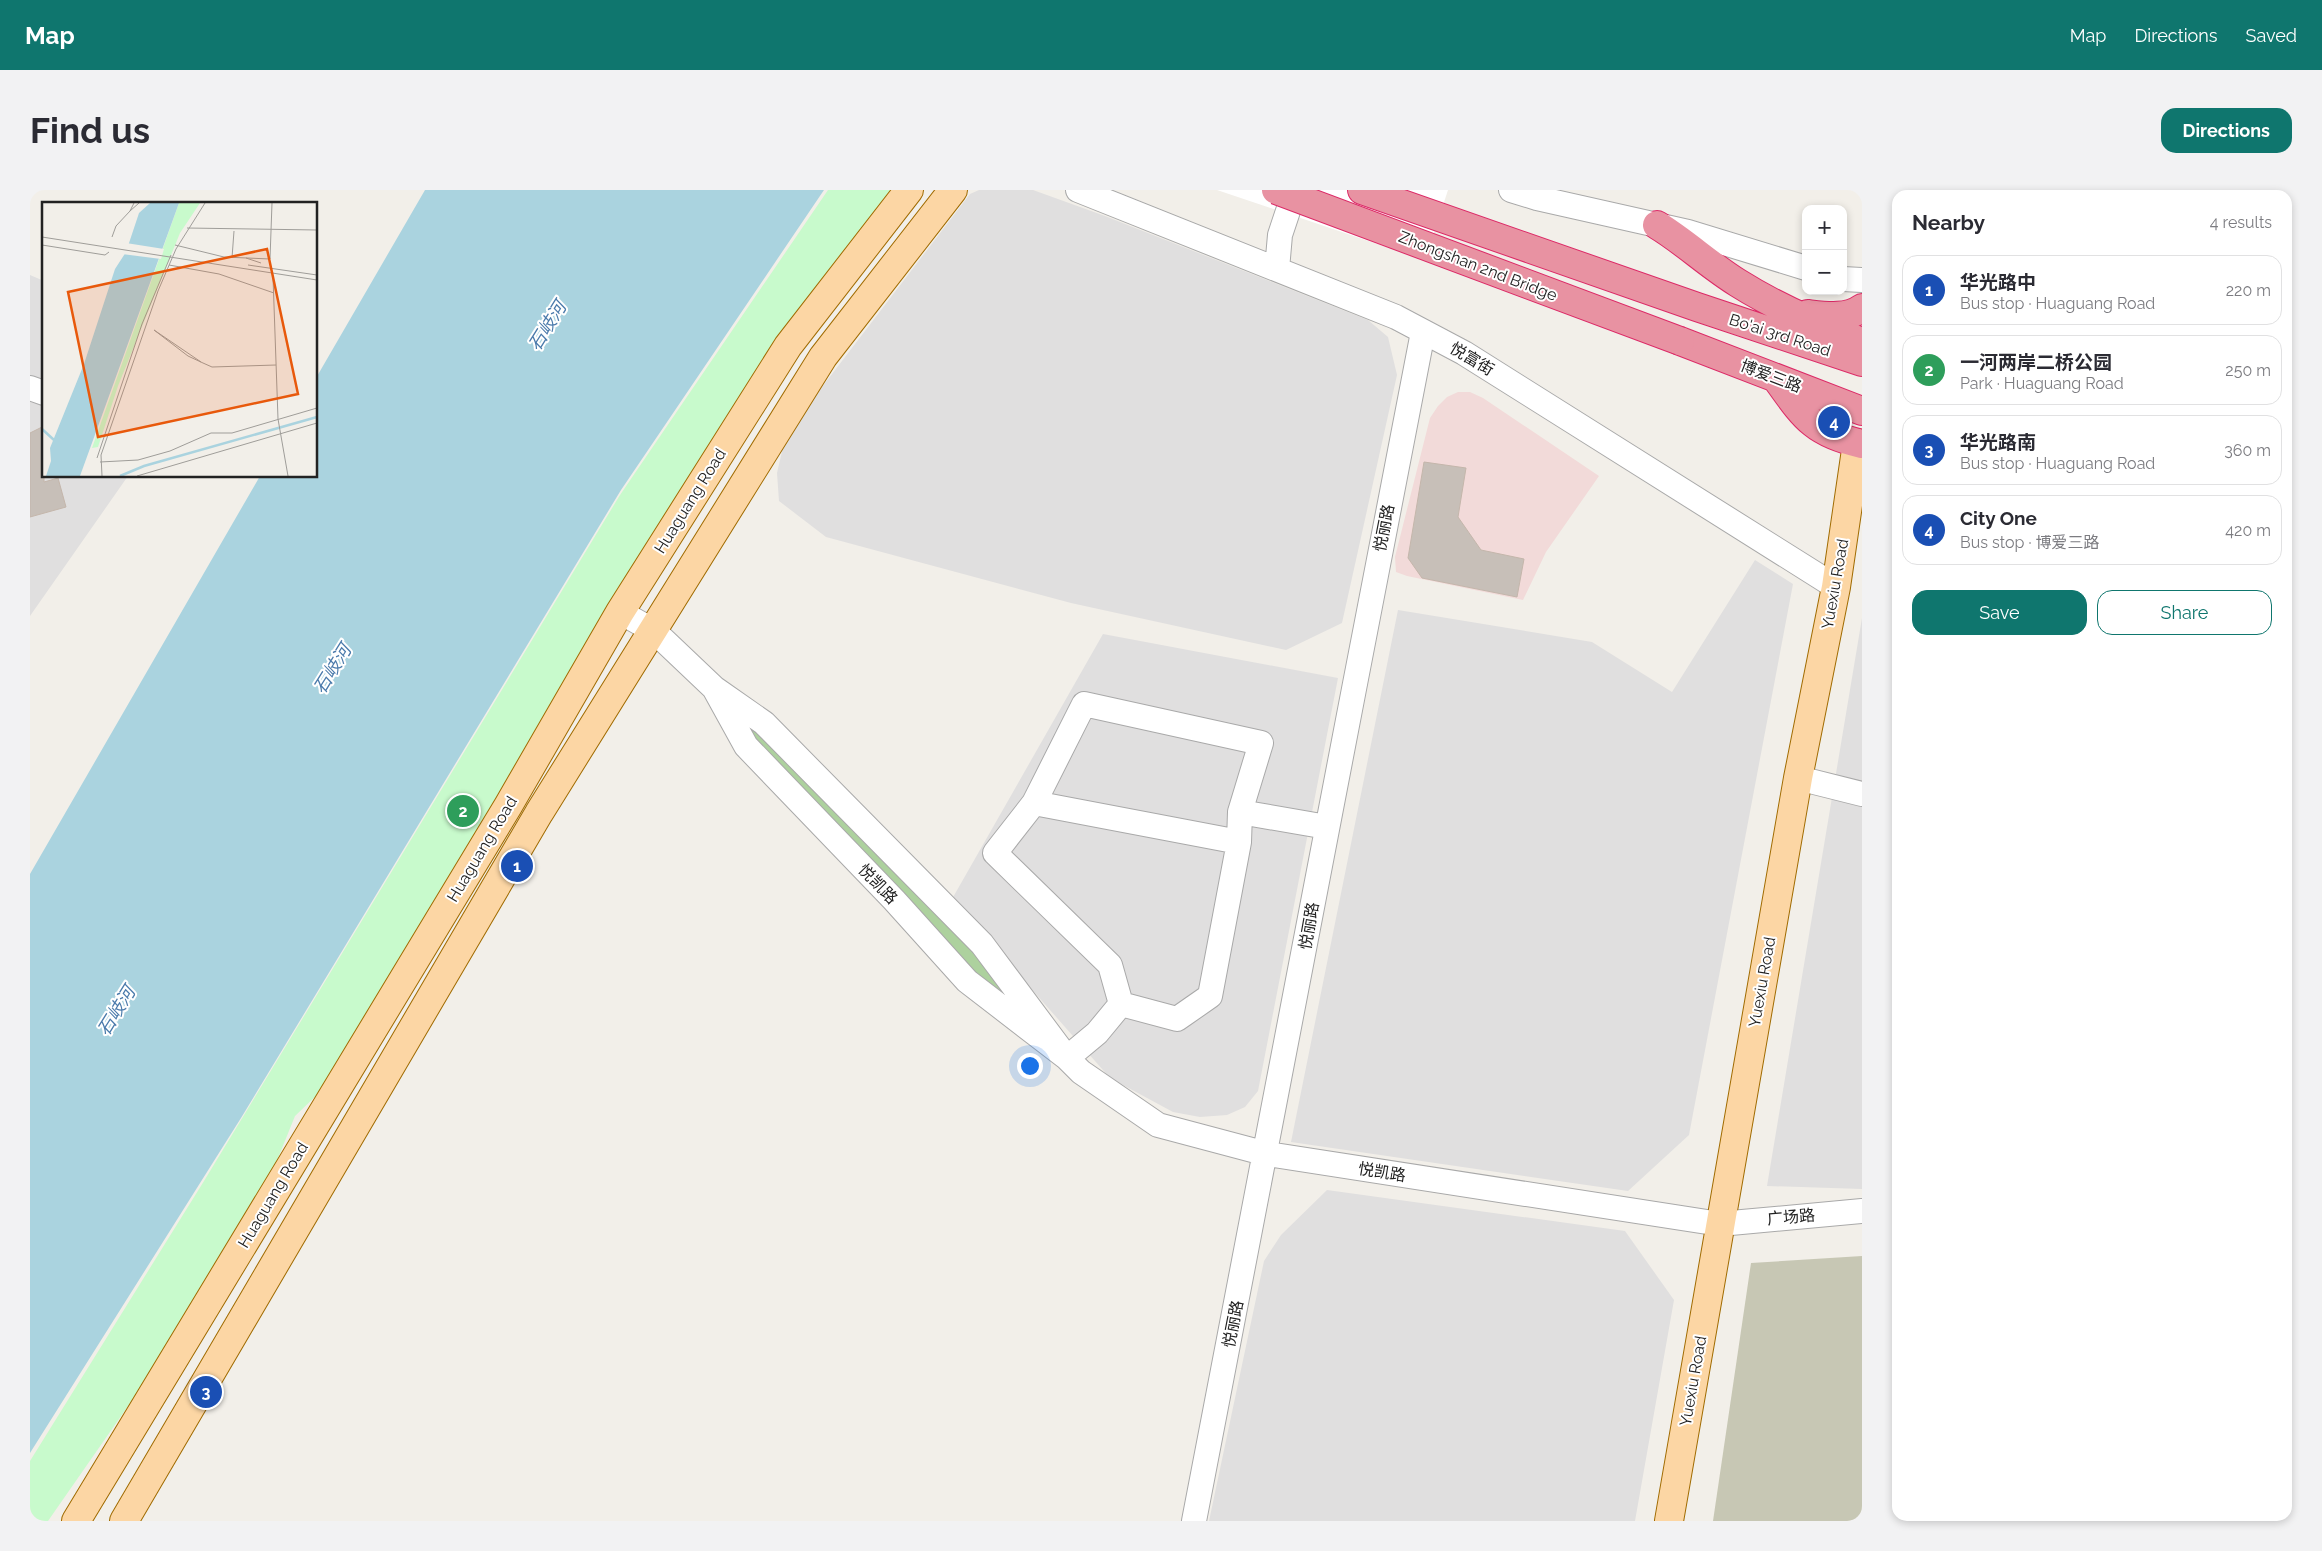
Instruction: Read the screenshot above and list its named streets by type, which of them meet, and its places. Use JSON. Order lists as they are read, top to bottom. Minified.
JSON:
{"streets":{"highway":["Zhongshan 2nd Bridge","Bo'ai 3rd Road","博爱三路"],"main road":["Huaguang Road","Yuexiu Road"],"street":["悦富街","悦丽路","悦凯路","广场路"]},"crossings":[["Zhongshan 2nd Bridge","Bo'ai 3rd Road"],["Zhongshan 2nd Bridge","博爱三路"],["悦富街","悦丽路"],["悦富街","Yuexiu Road"],["Huaguang Road","悦凯路"],["悦丽路","悦凯路"],["Yuexiu Road","悦凯路"],["Yuexiu Road","广场路"],["悦凯路","广场路"]],"water":["石岐河"],"page":{"header":"Map","nav":["Map","Directions","Saved"],"buttons":["Directions",["Save","Share"]],"title":"Find us","heading":["Nearby","4 results"],"map_buttons":["+","−"],"list":[{"mark":"1","name":"华光路中","note":"Bus stop · Huaguang Road","value":"220 m"},{"mark":"2","name":"一河两岸二桥公园","note":"Park · Huaguang Road","value":"250 m"},{"mark":"3","name":"华光路南","note":"Bus stop · Huaguang Road","value":"360 m"},{"mark":"4","name":"City One","note":"Bus stop · 博爱三路","value":"420 m"}],"pins":["4","2","1","3"]}}
